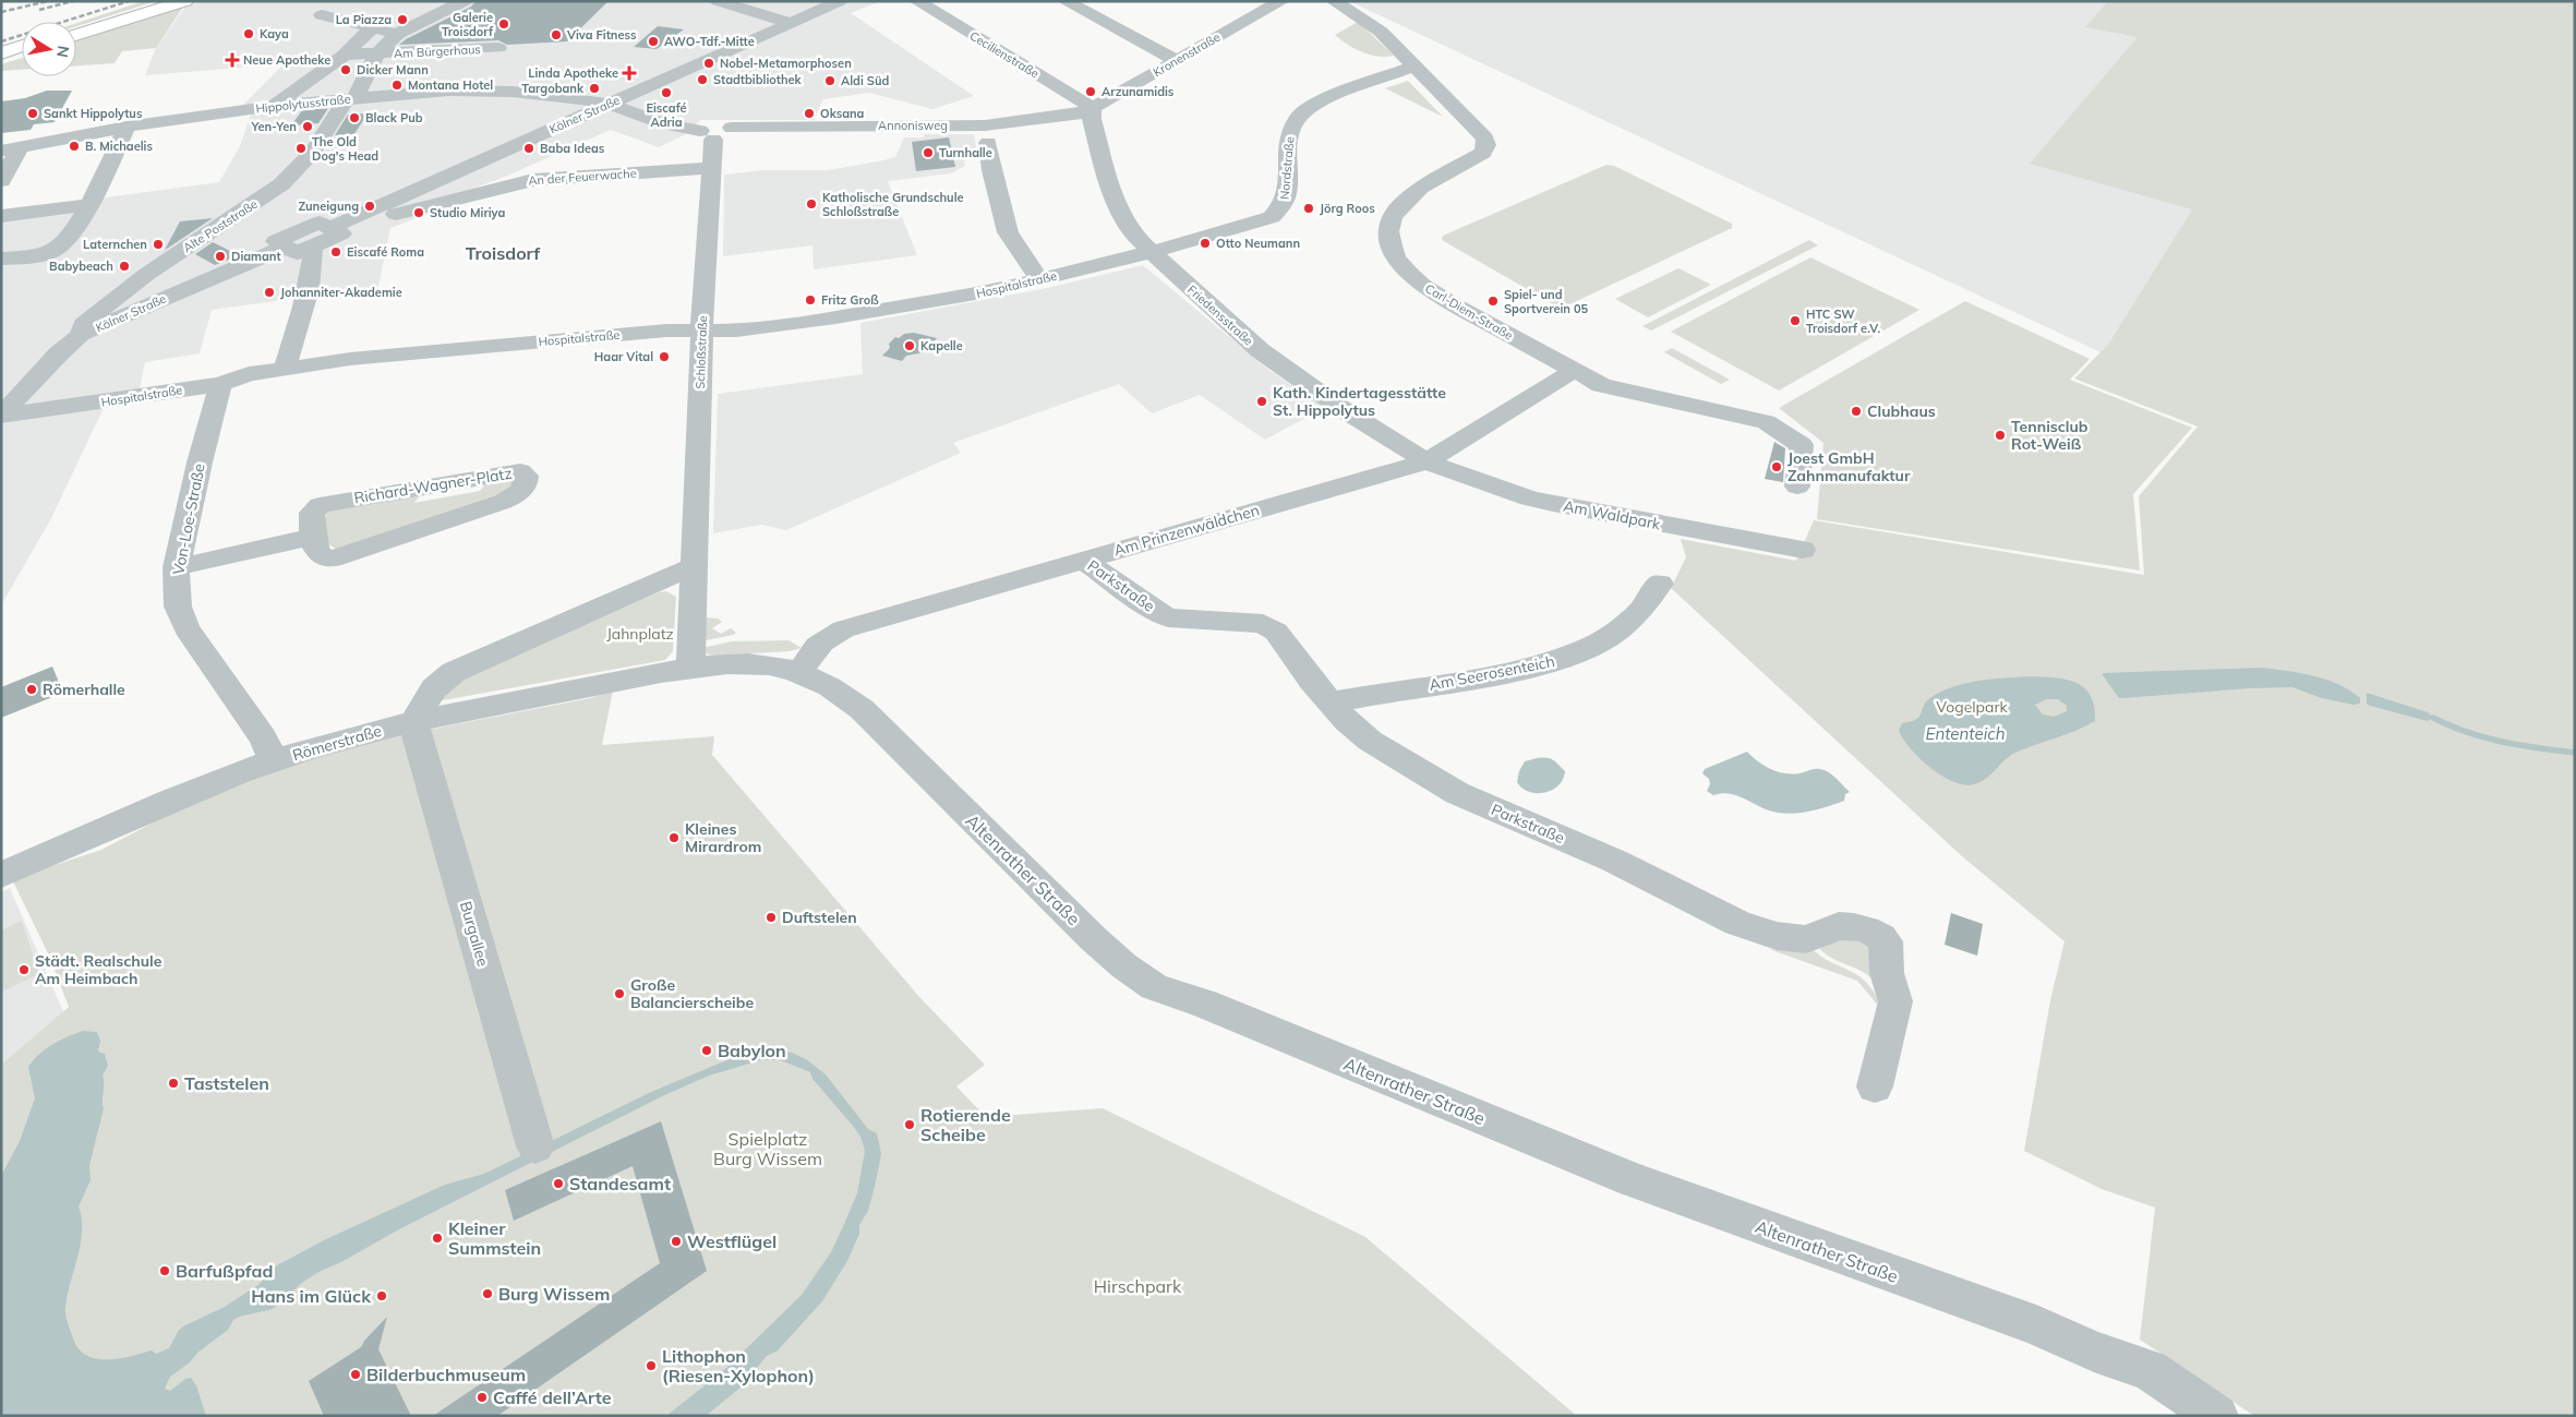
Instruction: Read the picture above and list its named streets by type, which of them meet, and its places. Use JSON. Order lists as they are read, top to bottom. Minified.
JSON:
{"streets":{"street":["Am Bürgerhaus","Cecilienstraße","Kronenstraße","Hippolytusstraße","Kölner Straße","Annonisweg","Nordstraße","An der Feuerwache","Alte Poststraße","Hospitalstraße","Carl-Diem-Straße","Friedensstraße","Schloßstraße","Richard-Wagner-Platz","Am Waldpark","Von-Loe-Straße","Am Prinzenwäldchen","Parkstraße","Am Seerosenteich","Römerstraße","Altenrather Straße","Burgallee"]},"crossings":[["Am Bürgerhaus","Hippolytusstraße"],["Am Bürgerhaus","Alte Poststraße"],["Cecilienstraße","Kronenstraße"],["Cecilienstraße","Annonisweg"],["Cecilienstraße","Friedensstraße"],["Kronenstraße","Annonisweg"],["Kronenstraße","Friedensstraße"],["Hippolytusstraße","Kölner Straße"],["Hippolytusstraße","Alte Poststraße"],["Kölner Straße","An der Feuerwache"],["Kölner Straße","Alte Poststraße"],["Kölner Straße","Hospitalstraße"],["Annonisweg","Friedensstraße"],["Annonisweg","Schloßstraße"],["Nordstraße","Hospitalstraße"],["Nordstraße","Carl-Diem-Straße"],["Nordstraße","Friedensstraße"],["An der Feuerwache","Schloßstraße"],["Hospitalstraße","Friedensstraße"],["Hospitalstraße","Schloßstraße"],["Hospitalstraße","Von-Loe-Straße"],["Carl-Diem-Straße","Am Prinzenwäldchen"],["Friedensstraße","Am Waldpark"],["Friedensstraße","Am Prinzenwäldchen"],["Am Waldpark","Am Prinzenwäldchen"],["Von-Loe-Straße","Römerstraße"],["Am Prinzenwäldchen","Parkstraße"],["Am Prinzenwäldchen","Altenrather Straße"],["Parkstraße","Am Seerosenteich"],["Römerstraße","Altenrather Straße"],["Römerstraße","Burgallee"]],"districts":["Troisdorf"],"water":["Ententeich"],"parks":["Jahnplatz","Vogelpark","Spielplatz Burg Wissem","Hirschpark"],"places":{"other":["La Piazza","Galerie Troisdorf","Kaya","Viva Fitness","AWO-Tdf.-Mitte","Nobel-Metamorphosen","Dicker Mann","Stadtbibliothek","Aldi Süd","Montana Hotel","Targobank","Arzunamidis","Eiscafé Adria","Sankt Hippolytus","Oksana","Black Pub","Yen-Yen","B. Michaelis","The Old Dog's Head","Baba Ideas","Turnhalle","Katholische Grundschule Schloßstraße","Zuneigung","Jörg Roos","Studio Miriya","Otto Neumann","Laternchen","Eiscafé Roma","Diamant","Babybeach","Johanniter-Akademie","Fritz Groß","Spiel- und Sportverein 05","HTC SW Troisdorf e.V.","Kapelle","Haar Vital","Kath. Kindertagesstätte St. Hippolytus","Clubhaus","Tennisclub Rot-Weiß","Joest GmbH Zahnmanufaktur","Römerhalle","Kleines Mirardrom","Duftstelen","Städt. Realschule Am Heimbach","Große Balancierscheibe","Babylon","Taststelen","Rotierende Scheibe","Standesamt","Kleiner Summstein","Westflügel","Barfußpfad","Burg Wissem","Hans im Glück","Lithophon (Riesen-Xylophon)","Bilderbuchmuseum","Caffé dell’Arte"],"health":["Neue Apotheke","Linda Apotheke"]},"north":"right"}
